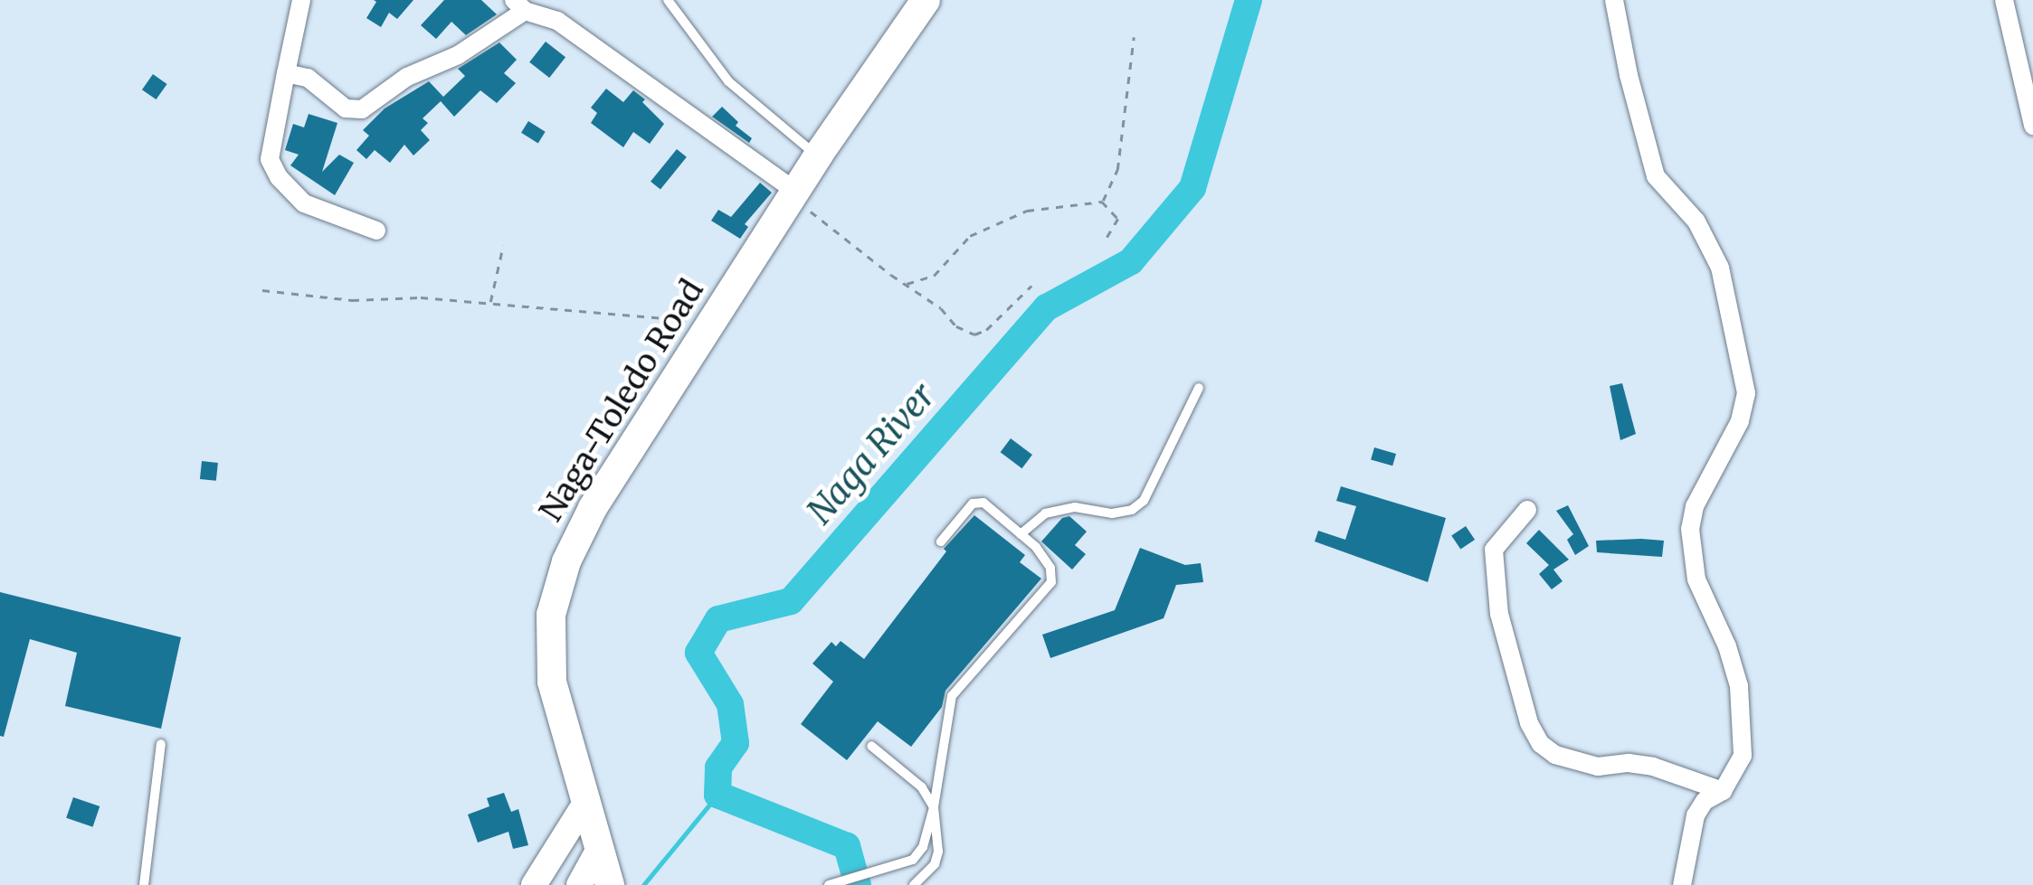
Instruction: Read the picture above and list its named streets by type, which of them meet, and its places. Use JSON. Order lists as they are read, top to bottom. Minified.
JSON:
{"streets":{"highway":["Naga-Toledo Road"]},"water":["Naga River"]}
